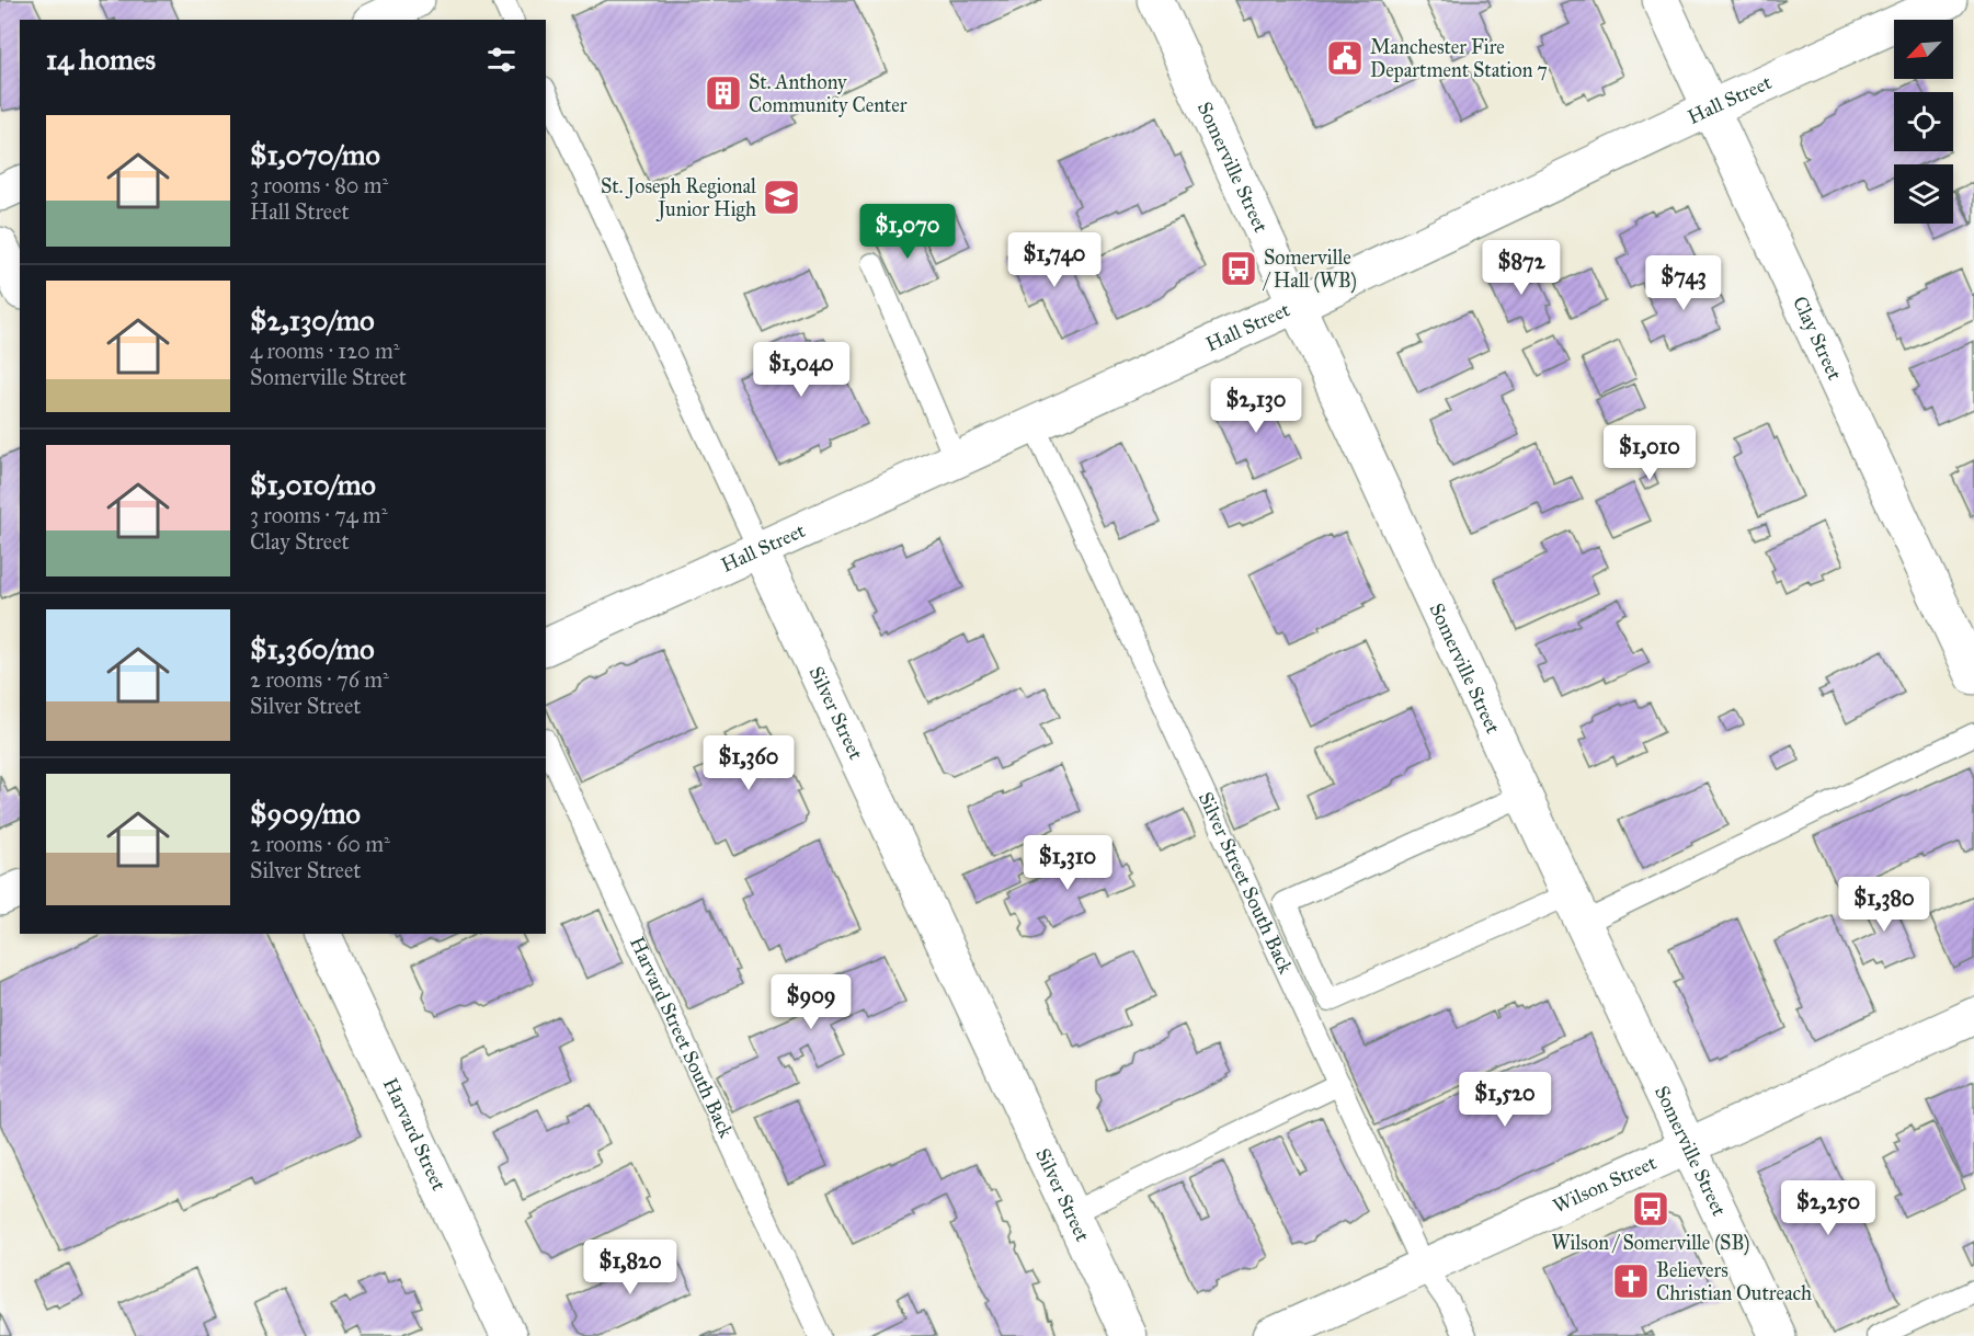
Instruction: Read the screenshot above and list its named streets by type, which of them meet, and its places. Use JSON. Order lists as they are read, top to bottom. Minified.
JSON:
{"streets":{"street":["Hall Street","Somerville Street","Clay Street","Silver Street","Harvard Street","Wilson Street"],"lane":["Silver Street South Back","Harvard Street South Back"]},"crossings":[["Hall Street","Somerville Street"],["Hall Street","Clay Street"],["Hall Street","Silver Street"],["Hall Street","Silver Street South Back"],["Somerville Street","Wilson Street"],["Silver Street South Back","Wilson Street"]],"places":{"public building":["Manchester Fire Department Station 7"],"building":["St. Anthony Community Center"],"school or university":["St. Joseph Regional Junior High"],"bus stop":["Somerville / Hall (WB)","Wilson / Somerville (SB)"],"church":["Believers Christian Outreach"]},"north":"bottom left","page":{"heading":"14 homes","list":[{"name":"$1,070/mo","note":"3 rooms · 80 m² · Hall Street"},{"name":"$2,130/mo","note":"4 rooms · 120 m² · Somerville Street"},{"name":"$1,010/mo","note":"3 rooms · 74 m² · Clay Street"},{"name":"$1,360/mo","note":"2 rooms · 76 m² · Silver Street"},{"name":"$909/mo","note":"2 rooms · 60 m² · Silver Street"}],"price":["$1,070","$1,740","$872","$743","$1,040","$2,130","$1,010","$1,360","$1,310","$1,380","$909","$1,520","$2,250","$1,820"]}}
